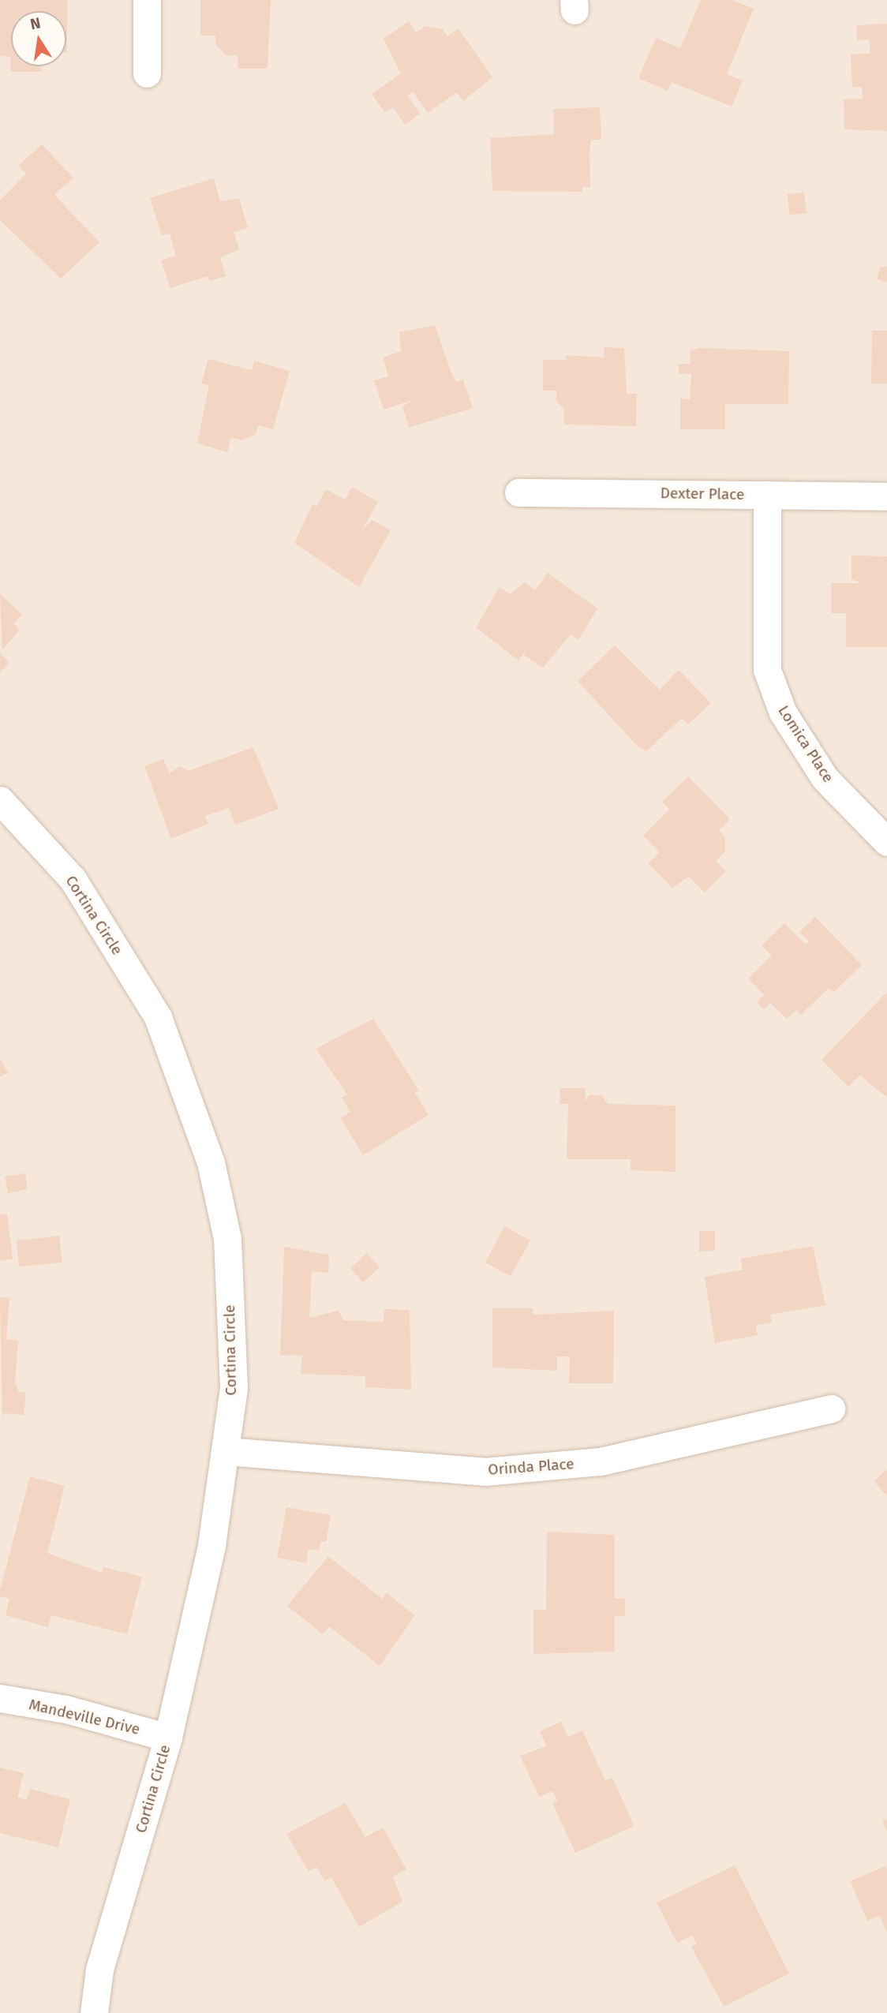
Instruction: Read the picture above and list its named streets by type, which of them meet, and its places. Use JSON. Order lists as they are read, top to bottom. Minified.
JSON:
{"streets":{"street":["Dexter Place","Lomica Place","Cortina Circle","Orinda Place","Mandeville Drive"]},"crossings":[["Dexter Place","Lomica Place"],["Cortina Circle","Orinda Place"],["Cortina Circle","Mandeville Drive"]],"north":"top"}
